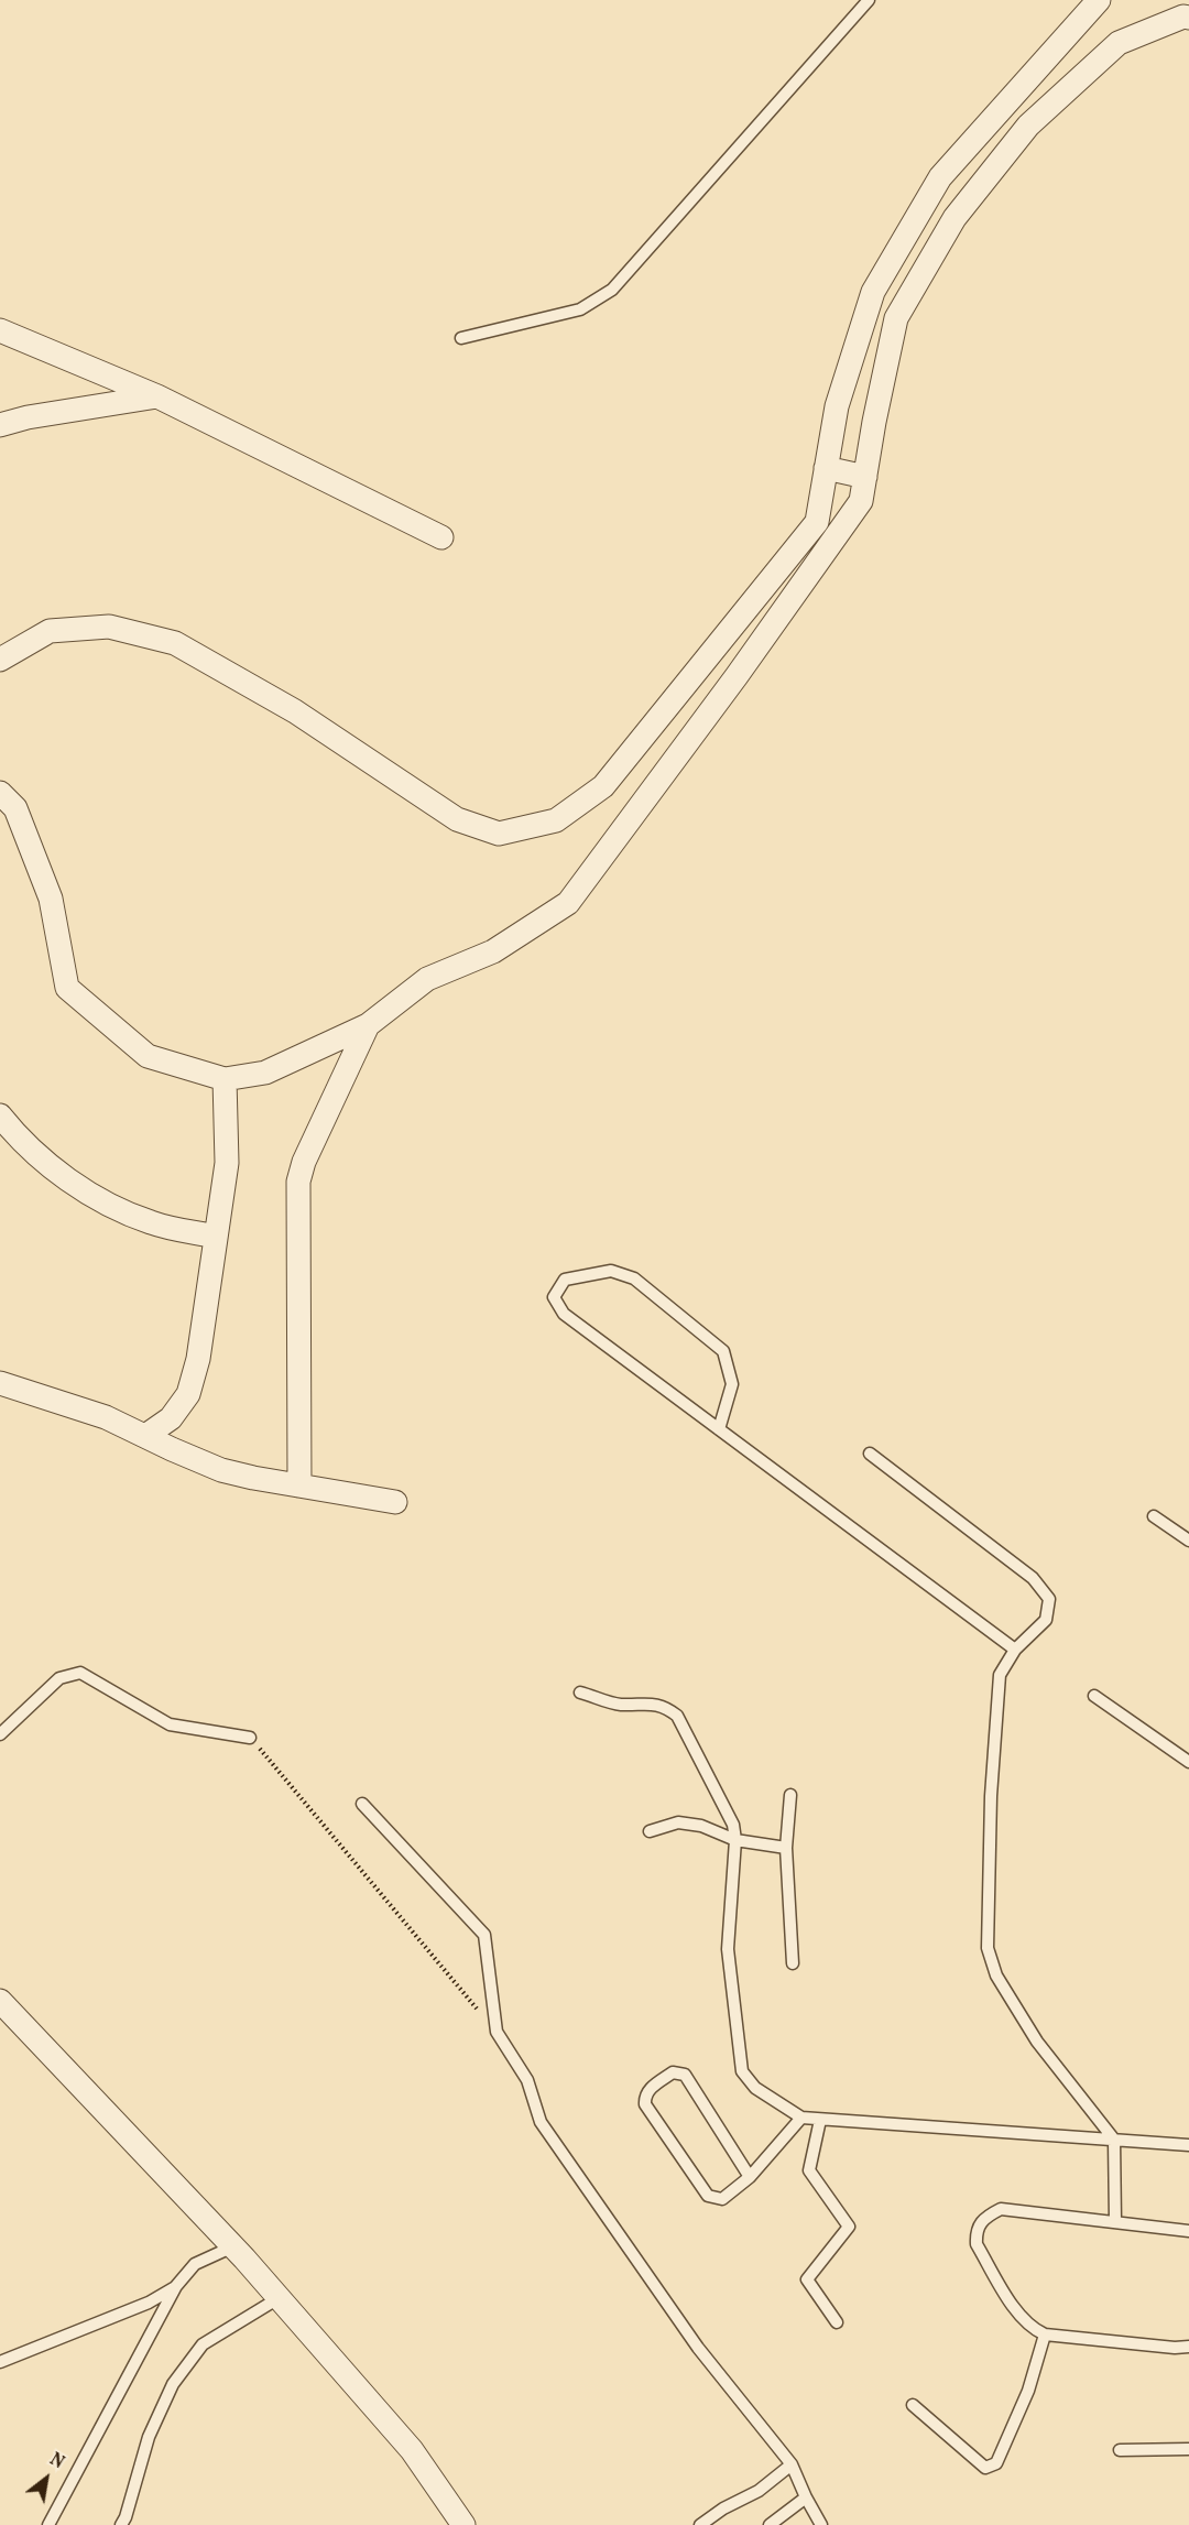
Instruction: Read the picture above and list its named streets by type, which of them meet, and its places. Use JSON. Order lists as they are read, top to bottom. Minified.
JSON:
{"north":"top right"}
